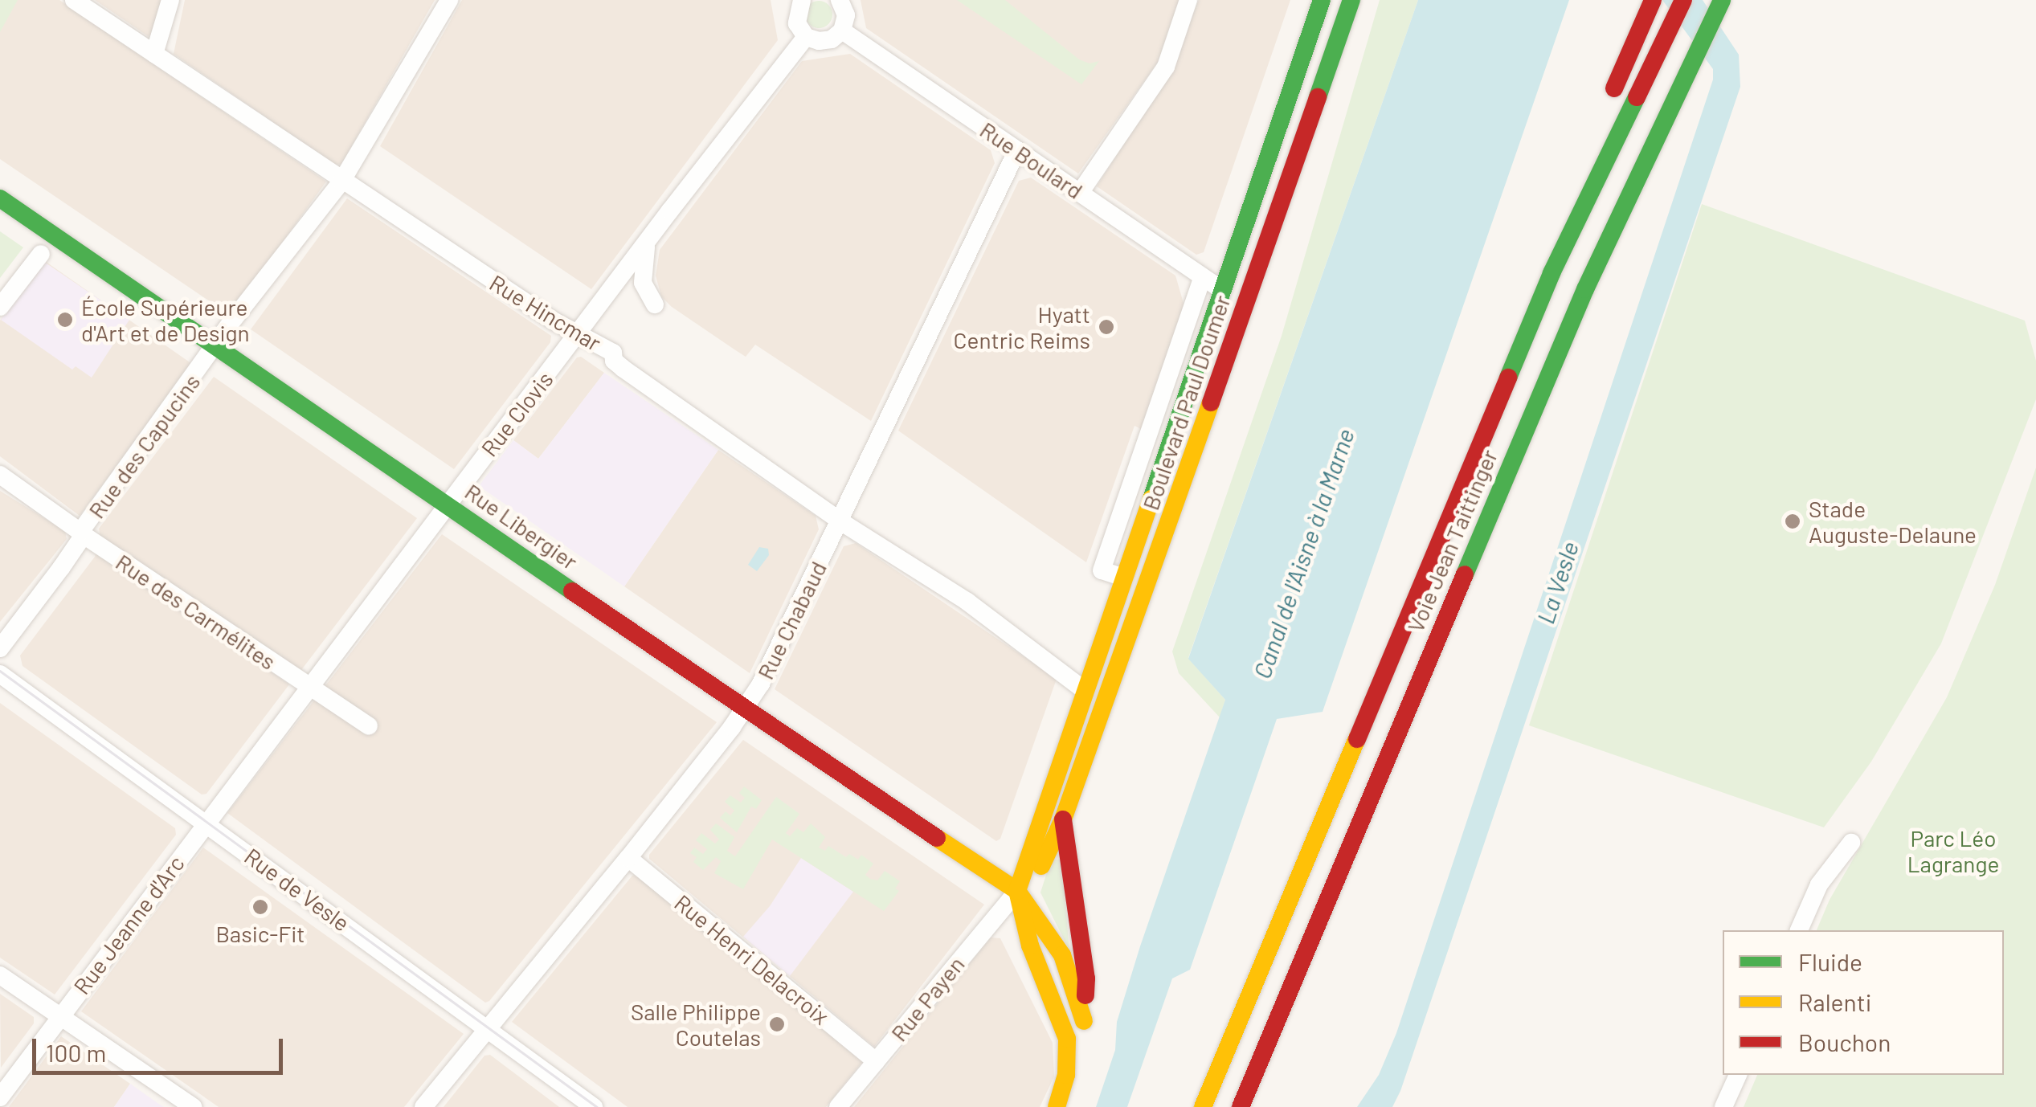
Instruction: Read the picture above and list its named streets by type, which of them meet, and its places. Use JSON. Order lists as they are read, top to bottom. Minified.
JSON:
{"streets":{"main road":["Boulevard Paul Doumer","Rue Libergier","Voie Jean Taittinger"],"street":["Rue Boulard","Rue Hincmar","Rue Clovis","Rue des Capucins","Rue des Carmélites","Rue Chabaud","Rue de Vesle","Rue Jeanne d'Arc","Rue Henri Delacroix","Rue Payen"]},"crossings":[["Rue Boulard","Boulevard Paul Doumer"],["Rue Boulard","Rue Chabaud"],["Rue Hincmar","Boulevard Paul Doumer"],["Rue Hincmar","Rue Clovis"],["Rue Hincmar","Rue des Capucins"],["Rue Hincmar","Rue Chabaud"],["Boulevard Paul Doumer","Rue Libergier"],["Boulevard Paul Doumer","Rue Payen"],["Rue Clovis","Rue Libergier"],["Rue Clovis","Rue des Carmélites"],["Rue Clovis","Rue de Vesle"],["Rue Clovis","Rue Jeanne d'Arc"],["Rue des Capucins","Rue Libergier"],["Rue des Capucins","Rue des Carmélites"],["Rue Libergier","Rue Chabaud"],["Rue Libergier","Rue Payen"],["Rue Chabaud","Rue de Vesle"],["Rue Chabaud","Rue Henri Delacroix"],["Rue de Vesle","Rue Jeanne d'Arc"],["Rue Henri Delacroix","Rue Payen"]],"water":["Canal de l'Aisne à la Marne","La Vesle"],"parks":["Parc Léo Lagrange"],"places":["École Supérieure d'Art et de Design","Hyatt Centric Reims","Stade Auguste-Delaune","Basic-Fit","Salle Philippe Coutelas"],"legend":["Fluide","Ralenti","Bouchon"],"scale_bar":"100 m"}
